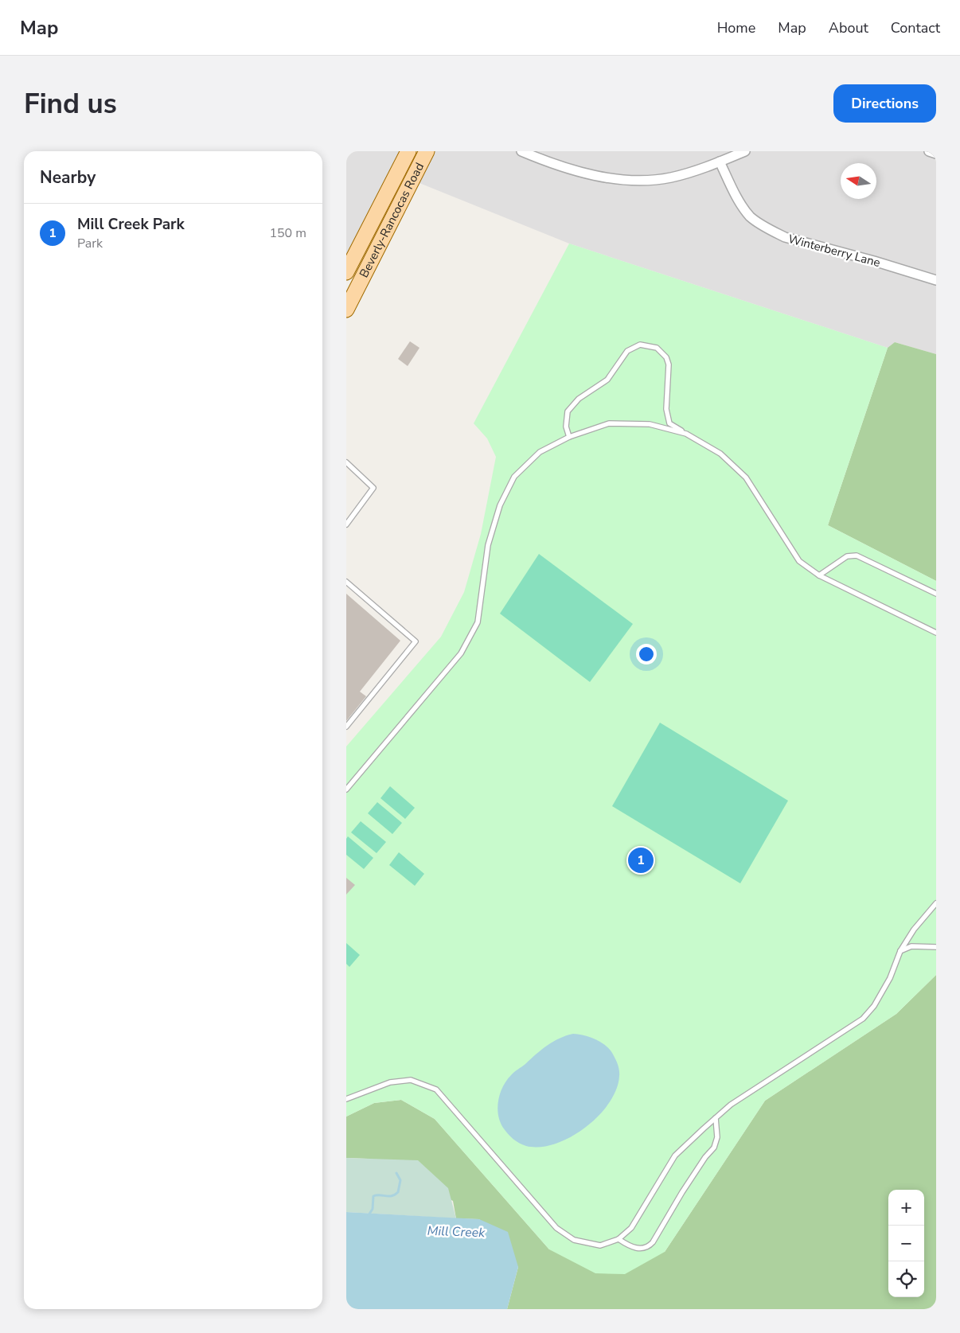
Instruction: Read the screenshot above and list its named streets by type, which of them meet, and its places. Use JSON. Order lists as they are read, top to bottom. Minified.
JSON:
{"streets":{"main road":["Beverly-Rancocas Road"],"street":["Winterberry Lane"]},"water":["Mill Creek"],"north":"left","page":{"header":"Map","nav":["Home","Map","About","Contact"],"buttons":"Directions","title":"Find us","heading":"Nearby","list":[{"mark":"1","name":"Mill Creek Park","note":"Park","value":"150 m"}],"pins":"1","map_buttons":["+","−"]}}
